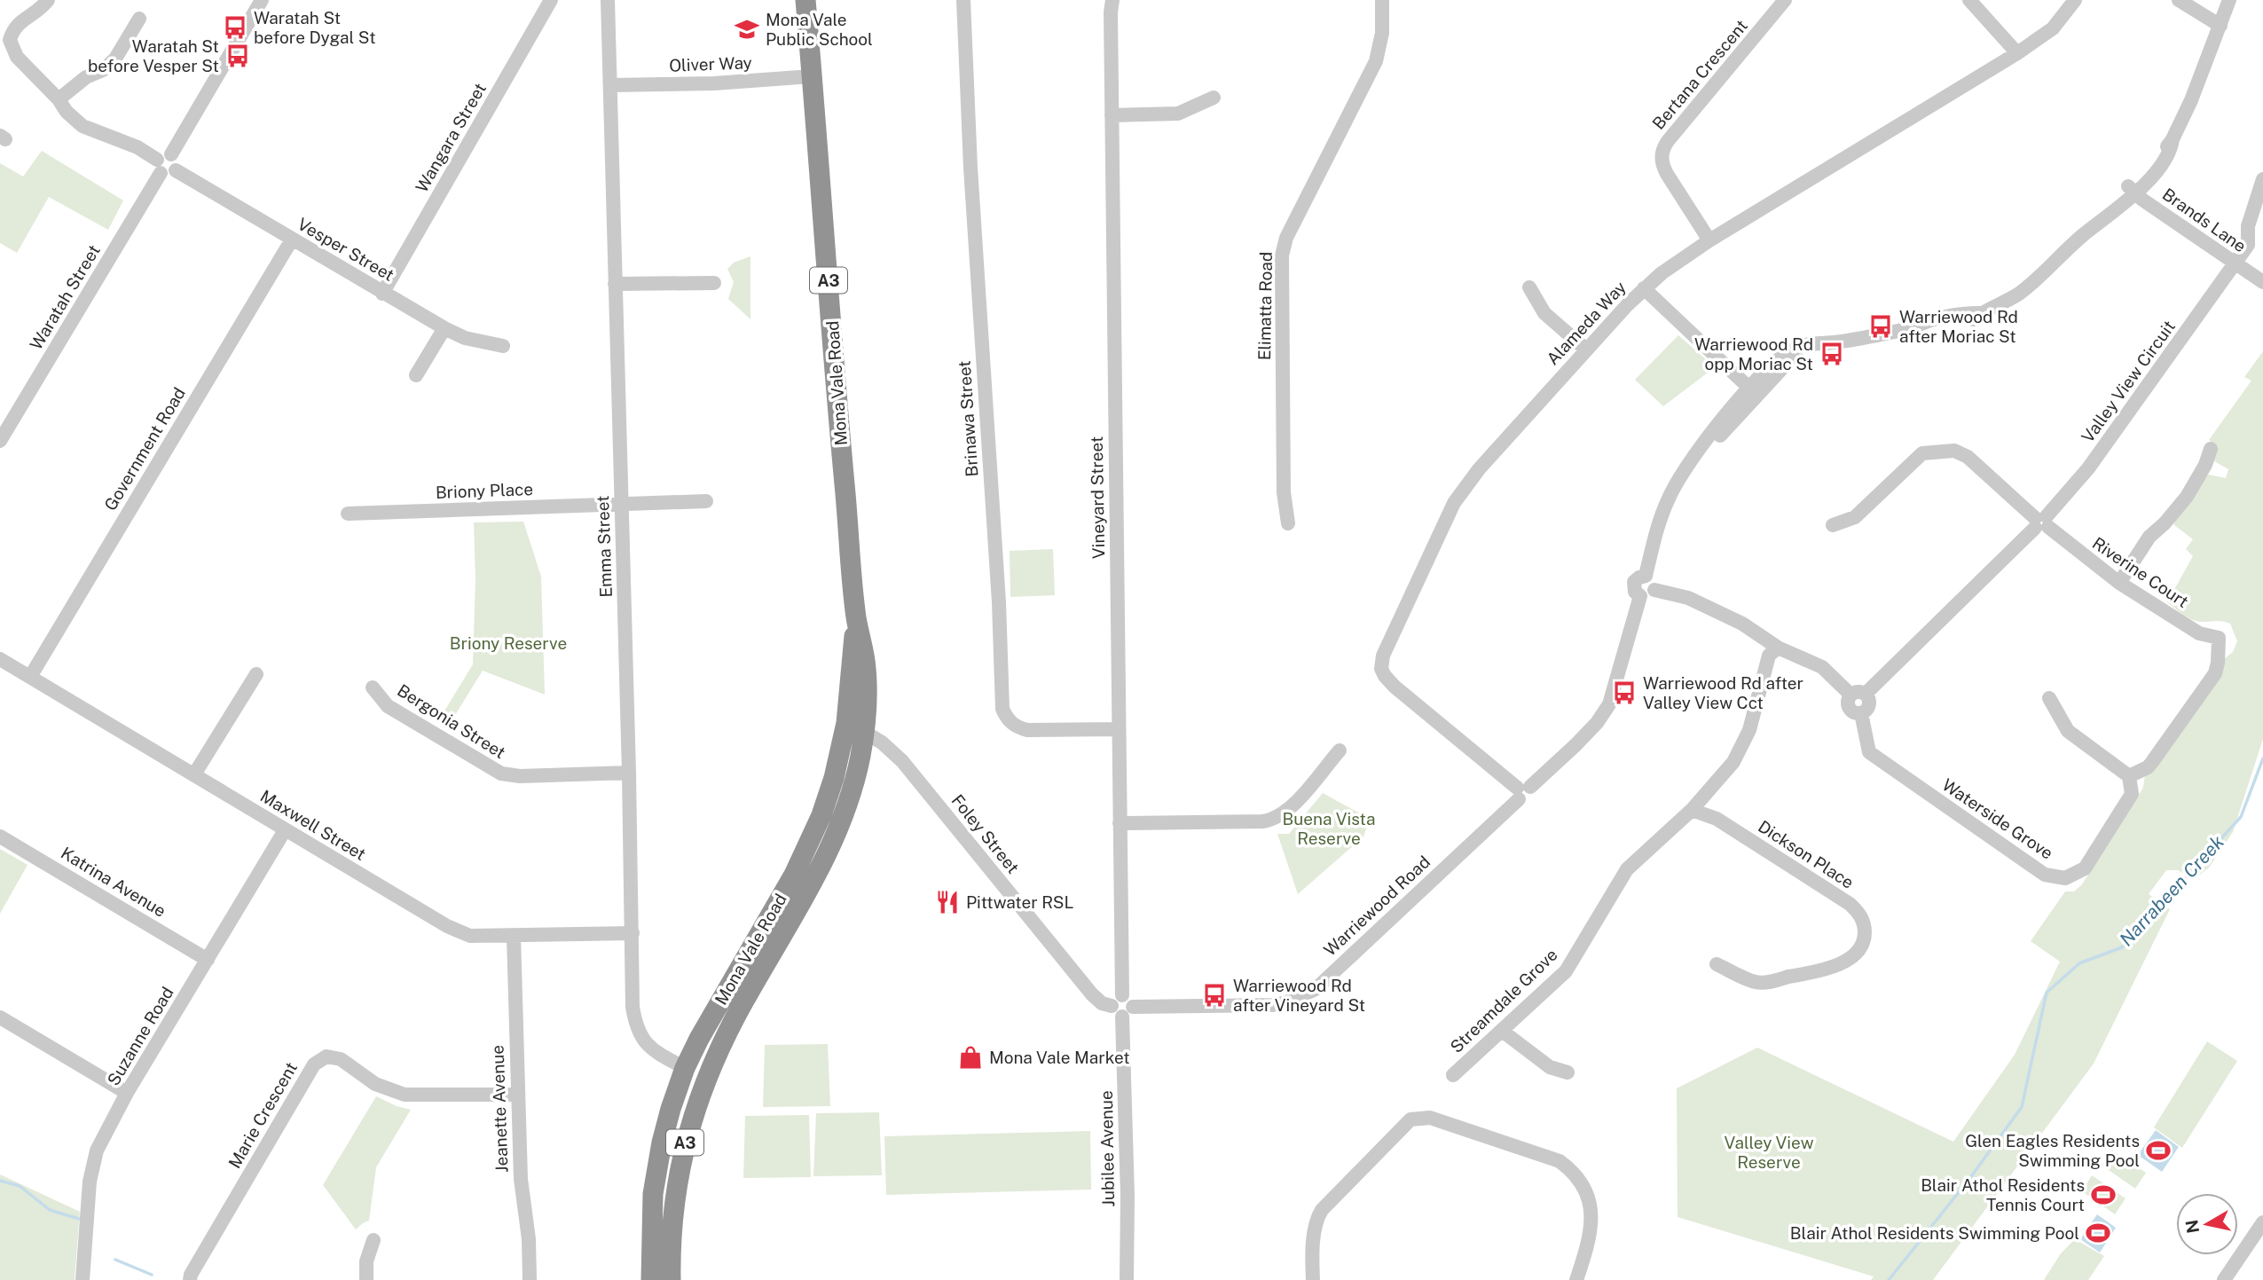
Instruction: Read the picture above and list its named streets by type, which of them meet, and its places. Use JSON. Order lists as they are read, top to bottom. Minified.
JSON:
{"streets":{"highway":["A3","Mona Vale Road"],"street":["Oliver Way","Bertana Crescent","Wangara Street","Brands Lane","Vesper Street","Waratah Street","Elimatta Road","Alameda Way","Valley View Circuit","Brinawa Street","Government Road","Briony Place","Vineyard Street","Emma Street","Riverine Court","Bergonia Street","Waterside Grove","Maxwell Street","Foley Street","Dickson Place","Katrina Avenue","Warriewood Road","Streamdale Grove","Suzanne Road","Jeanette Avenue","Marie Crescent","Jubilee Avenue"]},"crossings":[["Oliver Way","Mona Vale Road"],["Oliver Way","Emma Street"],["Bertana Crescent","Alameda Way"],["Wangara Street","Vesper Street"],["Brands Lane","Valley View Circuit"],["Vesper Street","Waratah Street"],["Vesper Street","Government Road"],["Alameda Way","Warriewood Road"],["Valley View Circuit","Riverine Court"],["Valley View Circuit","Waterside Grove"],["Mona Vale Road","Emma Street"],["Mona Vale Road","Foley Street"],["Brinawa Street","Vineyard Street"],["Government Road","Maxwell Street"],["Briony Place","Emma Street"],["Vineyard Street","Foley Street"],["Emma Street","Bergonia Street"],["Emma Street","Maxwell Street"],["Riverine Court","Waterside Grove"],["Maxwell Street","Suzanne Road"],["Maxwell Street","Jeanette Avenue"],["Foley Street","Warriewood Road"],["Foley Street","Jubilee Avenue"],["Dickson Place","Streamdale Grove"],["Katrina Avenue","Suzanne Road"],["Warriewood Road","Jubilee Avenue"],["Jeanette Avenue","Marie Crescent"]],"water":["Narrabeen Creek"],"parks":["Briony Reserve","Buena Vista Reserve","Valley View Reserve"],"places":{"bus stop":["Waratah St before Dygal St","Waratah St before Vesper St","Warriewood Rd after Moriac St","Warriewood Rd opp Moriac St","Warriewood Rd after Valley View Cct","Warriewood Rd after Vineyard St"],"school or university":["Mona Vale Public School"],"restaurant":["Pittwater RSL"],"shop":["Mona Vale Market"],"sports":["Glen Eagles Residents Swimming Pool","Blair Athol Residents Tennis Court","Blair Athol Residents Swimming Pool"]},"north":"left"}
